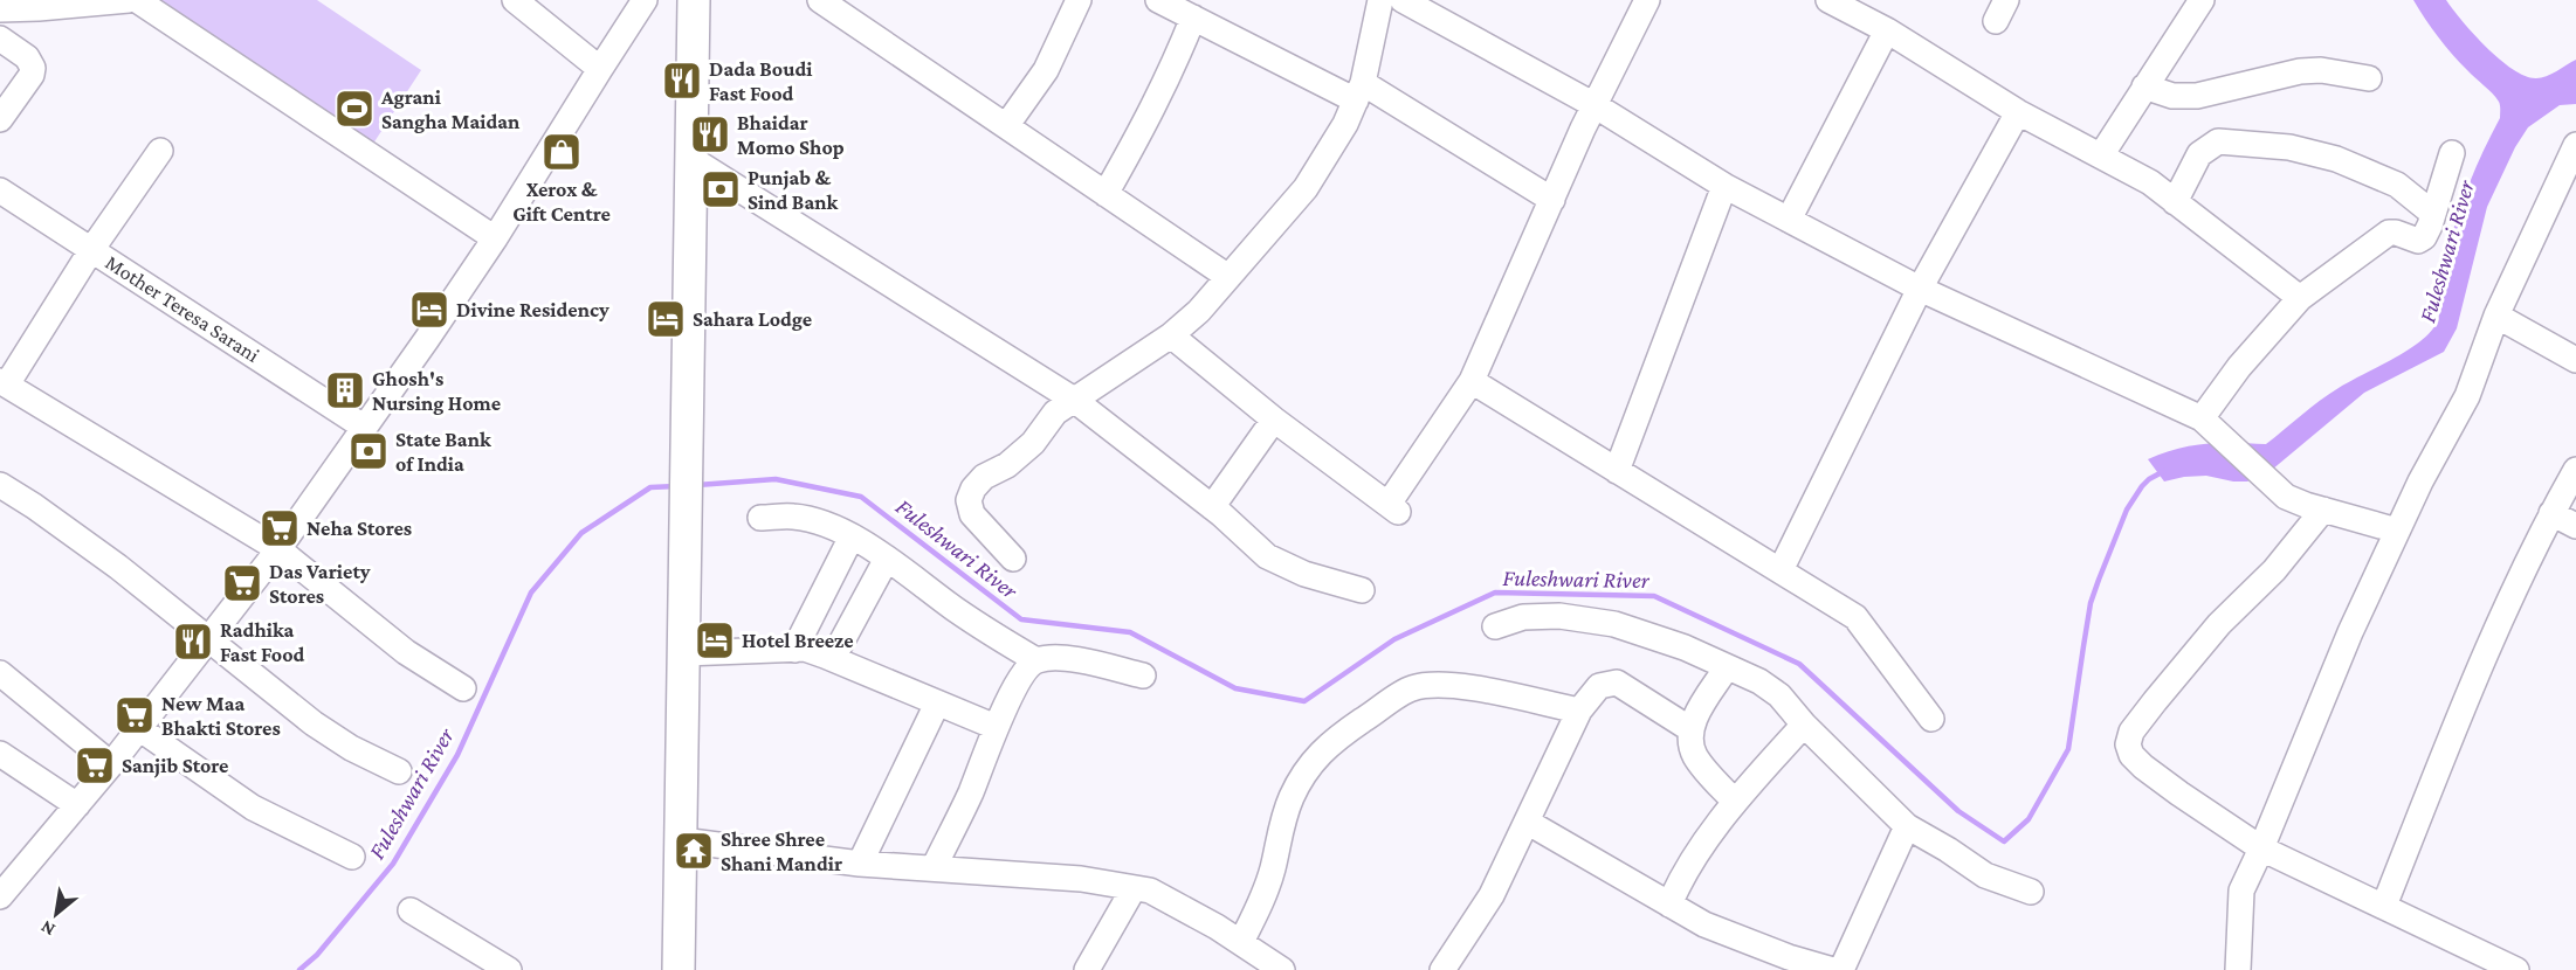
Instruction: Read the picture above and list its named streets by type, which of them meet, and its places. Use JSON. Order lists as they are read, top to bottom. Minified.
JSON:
{"streets":{"street":["Mother Teresa Sarani"]},"water":["Fuleshwari River"],"places":{"restaurant":["Dada Boudi Fast Food","Bhaidar Momo Shop","Radhika Fast Food"],"sports":["Agrani Sangha Maidan"],"shop":["Xerox & Gift Centre"],"bank":["Punjab & Sind Bank","State Bank of India"],"hotel":["Divine Residency","Sahara Lodge","Hotel Breeze"],"building":["Ghosh's Nursing Home"],"supermarket":["Neha Stores","Das Variety Stores","New Maa Bhakti Stores","Sanjib Store"],"temple":["Shree Shree Shani Mandir"]},"north":"bottom left"}
